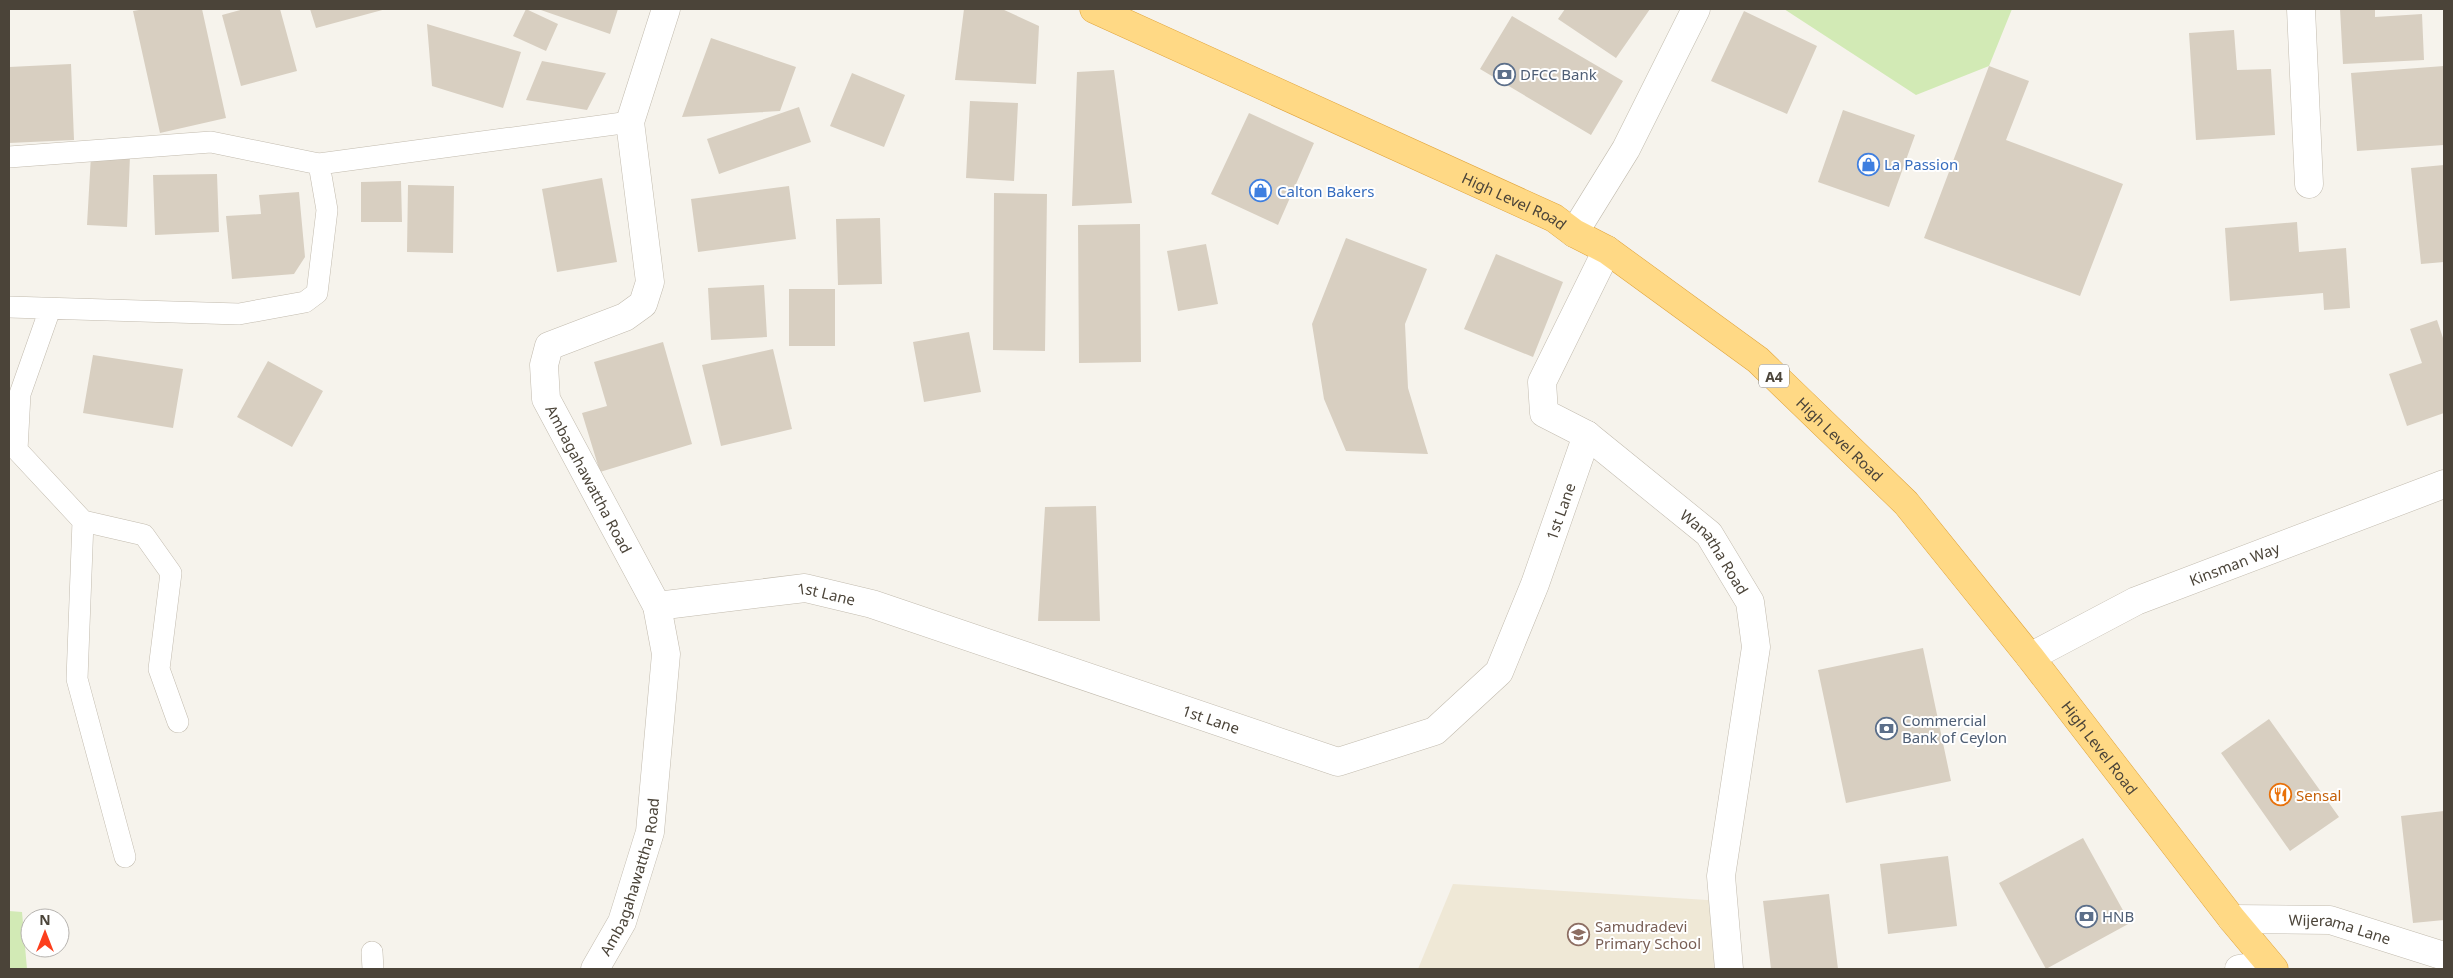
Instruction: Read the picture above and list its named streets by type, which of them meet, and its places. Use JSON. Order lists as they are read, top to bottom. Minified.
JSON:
{"streets":{"highway":["High Level Road","A4"],"street":["Ambagahawattha Road","1st Lane","Wanatha Road","Kinsman Way","Wijerama Lane"]},"crossings":[["High Level Road","Wanatha Road"],["High Level Road","Kinsman Way"],["High Level Road","Wijerama Lane"],["Ambagahawattha Road","1st Lane"],["1st Lane","Wanatha Road"]],"places":{"bank":["DFCC Bank","Commercial Bank of Ceylon","HNB"],"shop":["La Passion","Calton Bakers"],"restaurant":["Sensal"],"school or university":["Samudradevi Primary School"]},"north":"top"}
